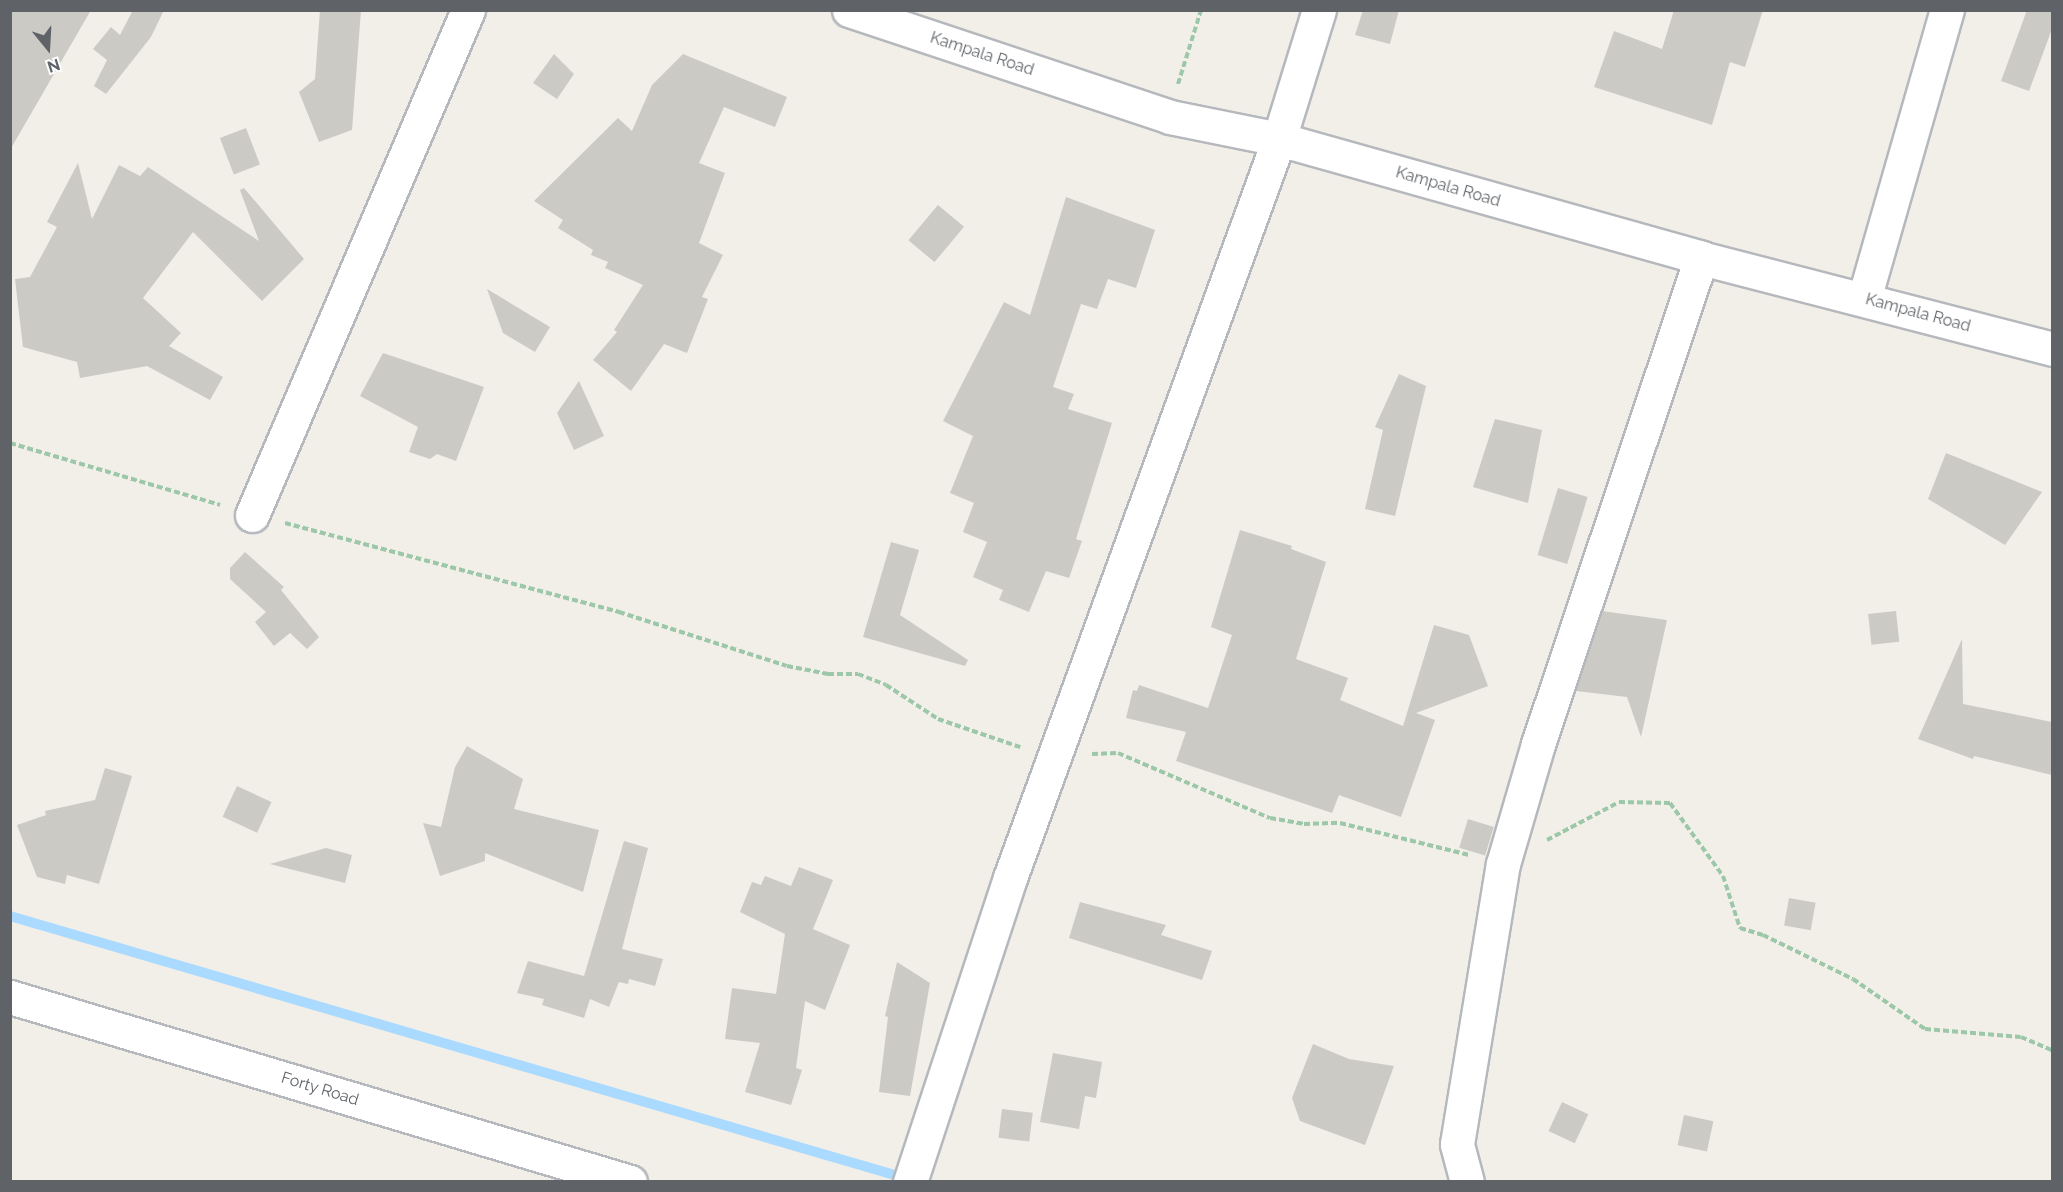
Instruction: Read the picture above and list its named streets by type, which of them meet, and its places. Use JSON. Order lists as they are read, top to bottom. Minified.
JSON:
{"streets":{"street":["Kampala Road","Forty Road"]},"north":"bottom"}
